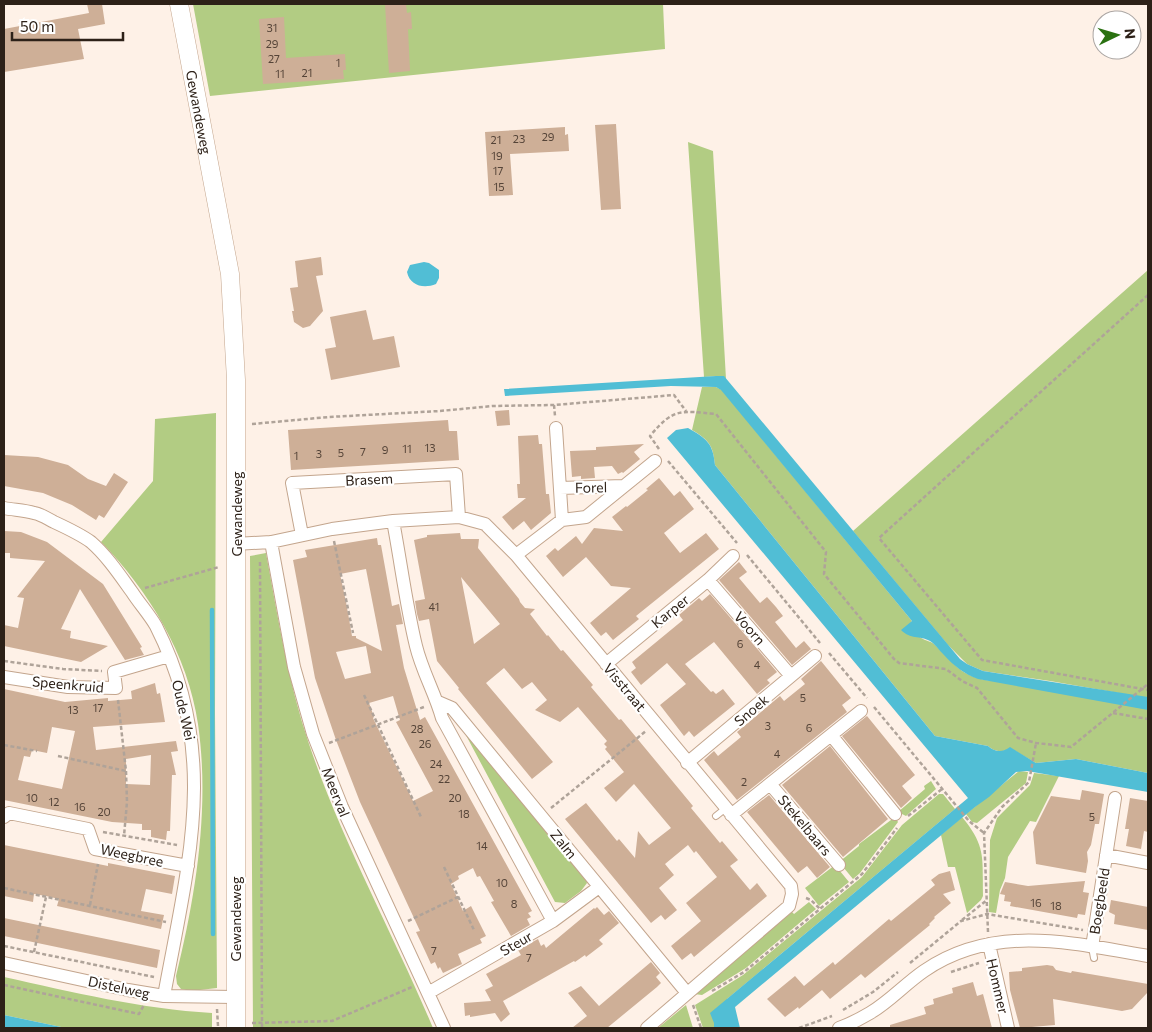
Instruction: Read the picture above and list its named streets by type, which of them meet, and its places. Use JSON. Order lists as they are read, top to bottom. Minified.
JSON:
{"streets":{"street":["Gewandeweg","Brasem","Forel","Karper","Voorn","Speenkruid","Visstraat","Oude Wei","Snoek","Meerval","Stekelbaars","Zalm","Weegbree","Boegbeeld","Steur","Hommer","Distelweg"]},"crossings":[["Gewandeweg","Visstraat"],["Gewandeweg","Distelweg"],["Brasem","Visstraat"],["Forel","Visstraat"],["Karper","Voorn"],["Karper","Visstraat"],["Voorn","Snoek"],["Speenkruid","Oude Wei"],["Visstraat","Snoek"],["Visstraat","Meerval"],["Visstraat","Stekelbaars"],["Visstraat","Zalm"],["Oude Wei","Weegbree"],["Oude Wei","Distelweg"],["Meerval","Steur"],["Zalm","Steur"]],"house_numbers":["31","29","27","1","21","11","29","23","21","19","17","15","13","11","9","7","5","3","1","41","6","4","5","17","13","3","6","28","26","4","24","22","2","10","20","12","16","20","18","5","14","10","16","8","18","7","7"],"scale_bar":"50 m","north":"right"}
